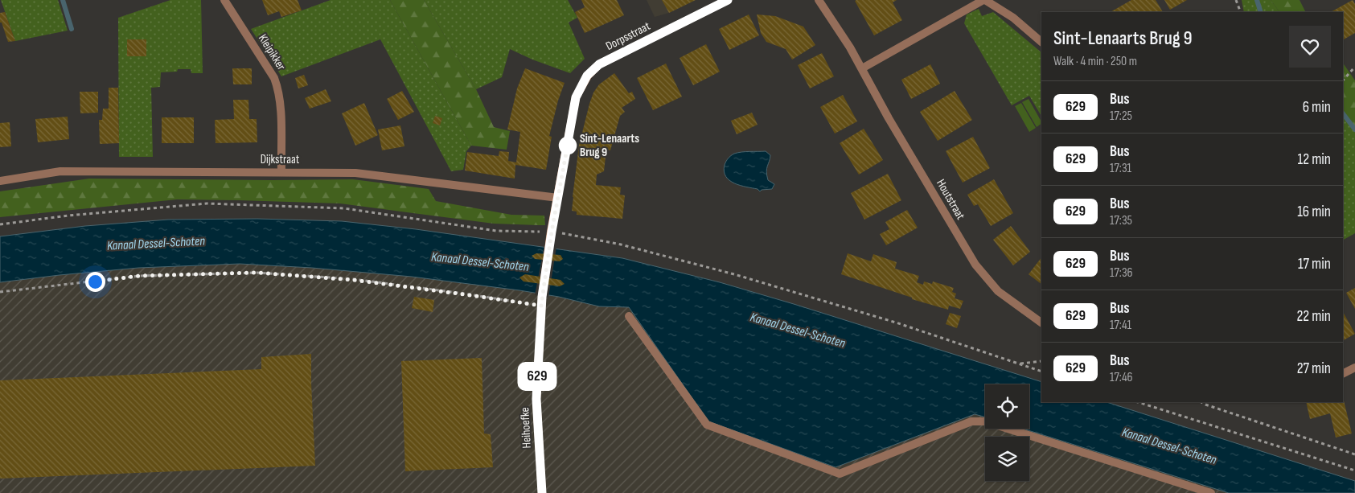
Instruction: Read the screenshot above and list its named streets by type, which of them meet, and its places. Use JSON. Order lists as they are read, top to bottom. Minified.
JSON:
{"streets":{"street":["Dorpsstraat","Kleipikker","Dijkstraat","Houtstraat","Heihoefke"]},"crossings":[["Dorpsstraat","Dijkstraat"],["Dorpsstraat","Heihoefke"],["Kleipikker","Dijkstraat"]],"water":["Kanaal Dessel-Schoten"],"places":["Sint-Lenaarts Brug 9"],"lines":["bus line 629"],"page":{"on_map":"629","heading":["Sint-Lenaarts Brug 9","Walk · 4 min · 250 m"],"list":[{"mark":"629","name":"Bus","note":"17:25","value":"6 min"},{"mark":"629","name":"Bus","note":"17:31","value":"12 min"},{"mark":"629","name":"Bus","note":"17:35","value":"16 min"},{"mark":"629","name":"Bus","note":"17:36","value":"17 min"},{"mark":"629","name":"Bus","note":"17:41","value":"22 min"},{"mark":"629","name":"Bus","note":"17:46","value":"27 min"}]}}
